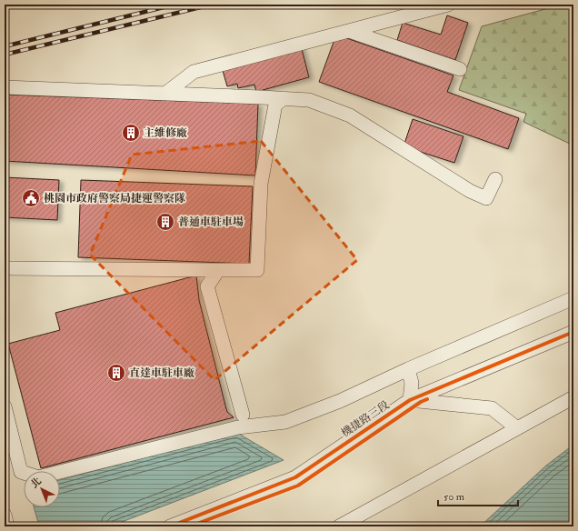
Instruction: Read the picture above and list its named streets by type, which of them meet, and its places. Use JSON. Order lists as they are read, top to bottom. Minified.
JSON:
{"streets":{"street":["機捷路三段"]},"places":{"building":["主維修廠","普通車駐車場","直達車駐車廠"],"public building":["桃園市政府警察局捷運警察隊"]},"scale_bar":"50 m","north":"top left"}
